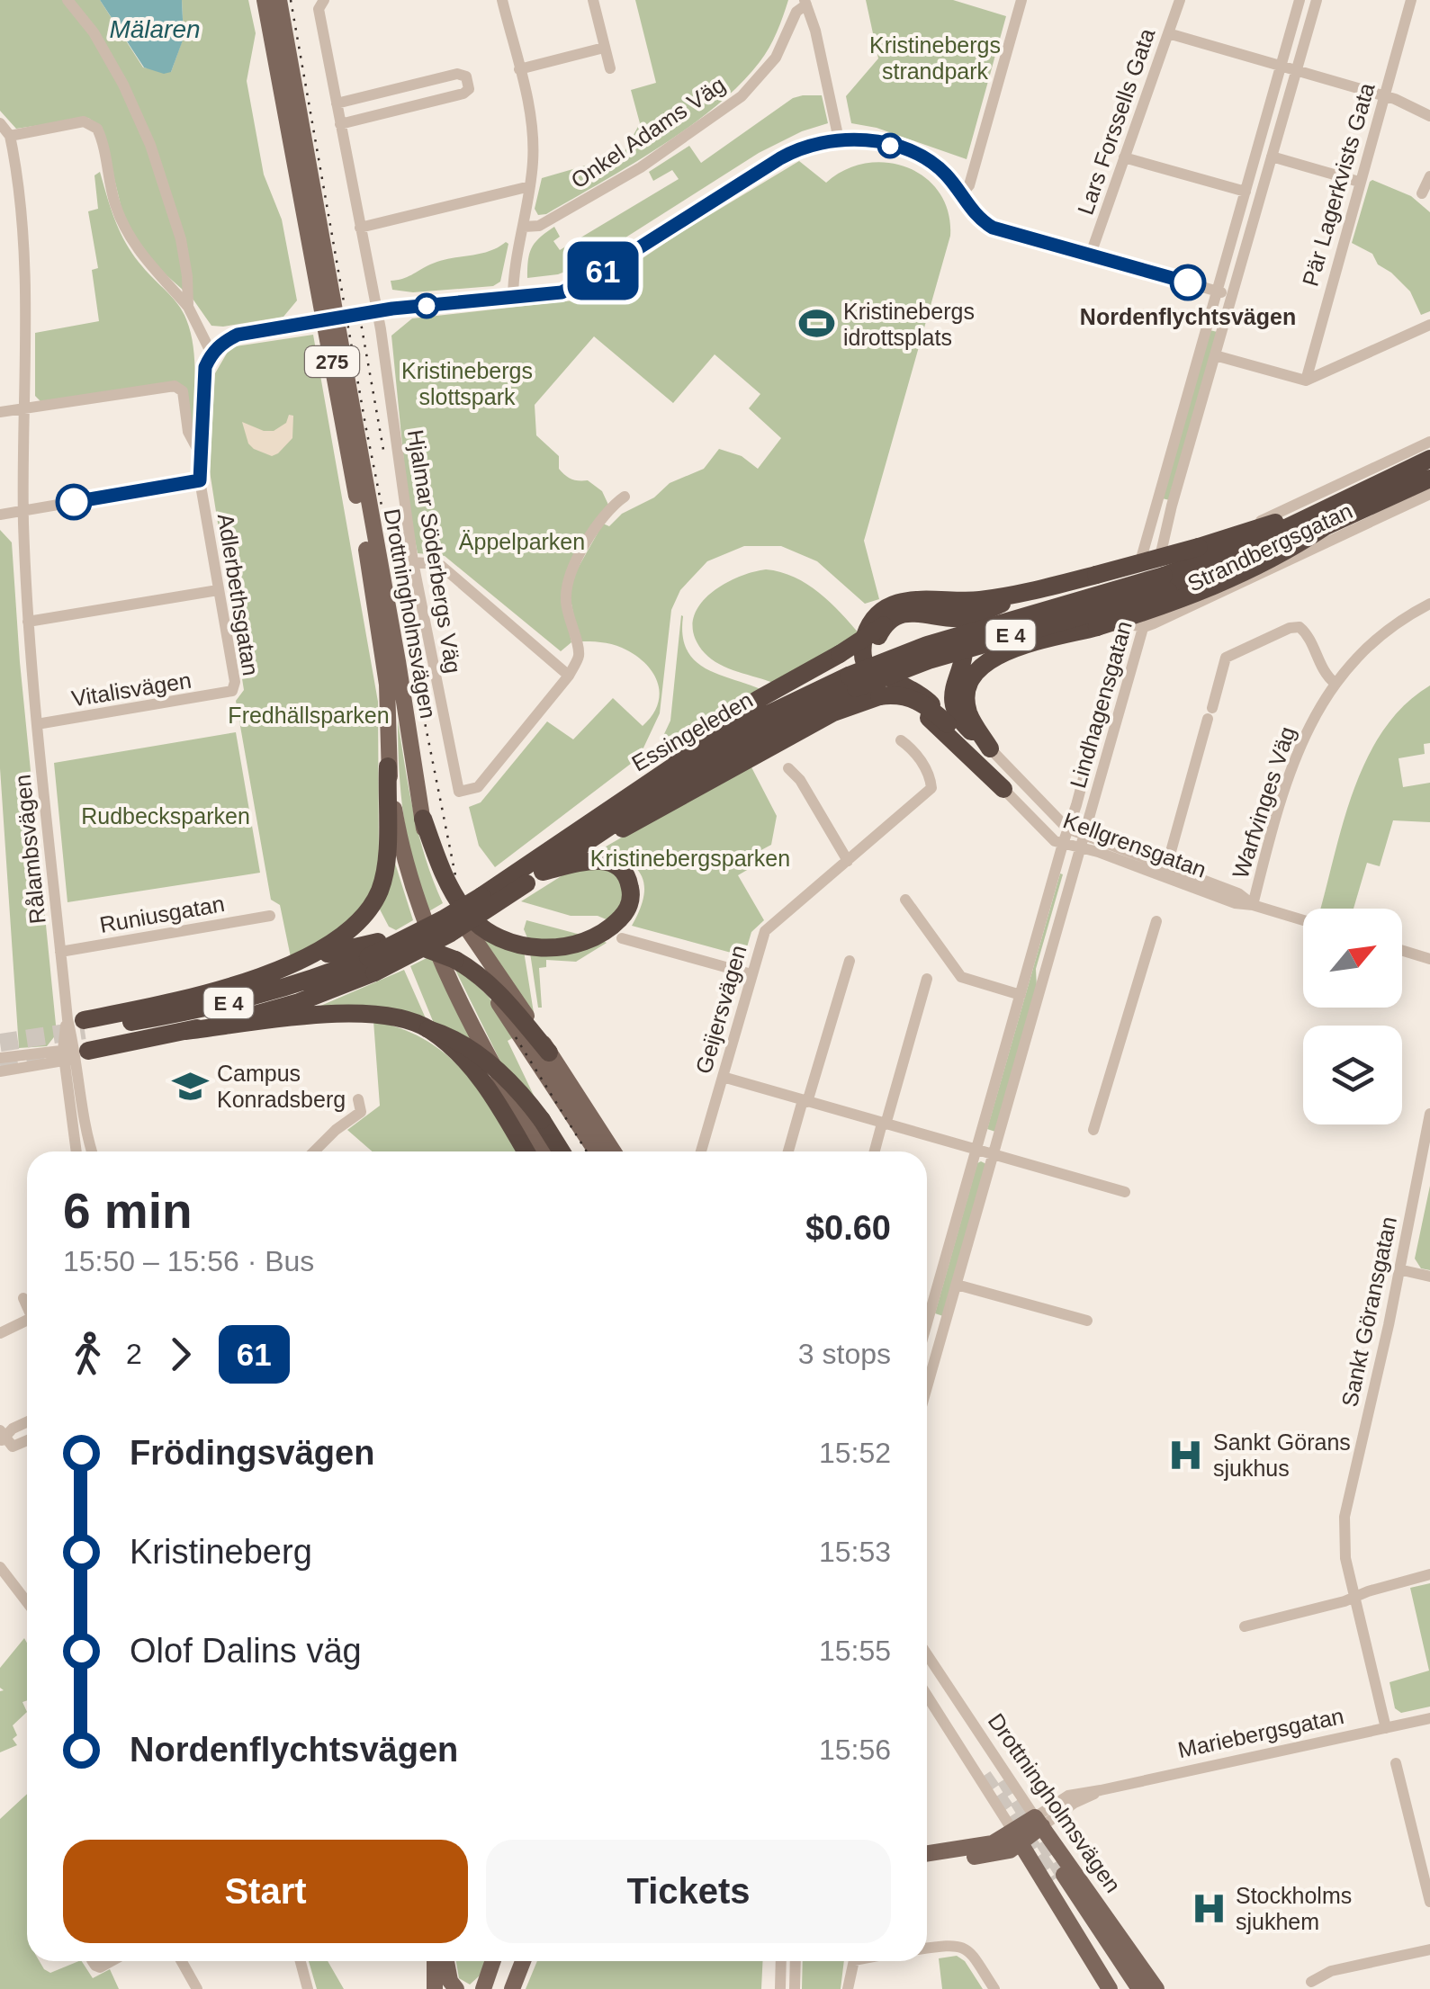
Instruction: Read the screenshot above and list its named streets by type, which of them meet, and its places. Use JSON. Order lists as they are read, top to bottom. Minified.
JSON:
{"streets":{"highway":["E 4","Essingeleden"],"main road":["275","Drottningholmsvägen","Mariebergsgatan"],"street":["Lars Forssells Gata","Onkel Adams Väg","Pär Lagerkvists Gata","Strandbergsgatan","Hjalmar Söderbergs Väg","Adlerbethsgatan","Vitalisvägen","Lindhagensgatan","Warfvinges Väg","Kellgrensgatan","Rålambsvägen","Runiusgatan","Geijersvägen","Sankt Göransgatan"]},"crossings":[["275","Drottningholmsvägen"],["Strandbergsgatan","Lindhagensgatan"],["Adlerbethsgatan","Vitalisvägen"],["Drottningholmsvägen","Mariebergsgatan"],["E 4","Essingeleden"],["Vitalisvägen","Rålambsvägen"],["Lindhagensgatan","Kellgrensgatan"],["Essingeleden","Rålambsvägen"],["Warfvinges Väg","Kellgrensgatan"],["Rålambsvägen","Runiusgatan"],["Sankt Göransgatan","Mariebergsgatan"]],"water":["Mälaren"],"parks":["Kristinebergs strandpark","Kristinebergs slottspark","Äppelparken","Fredhällsparken","Rudbecksparken","Kristinebergsparken"],"places":{"other":["Nordenflychtsvägen"],"sports":["Kristinebergs idrottsplats"],"school or university":["Campus Konradsberg"],"hospital":["Sankt Görans sjukhus","Stockholms sjukhem"]},"lines":["bus line 61"],"north":"top right","page":{"on_map":"61","heading":["6 min","15:50 – 15:56 · Bus","$0.60"],"legs":["2","61","3 stops"],"list":[{"name":"Frödingsvägen","value":"15:52"},{"name":"Kristineberg","value":"15:53"},{"name":"Olof Dalins väg","value":"15:55"},{"name":"Nordenflychtsvägen","value":"15:56"}],"buttons":["Start","Tickets"]}}
